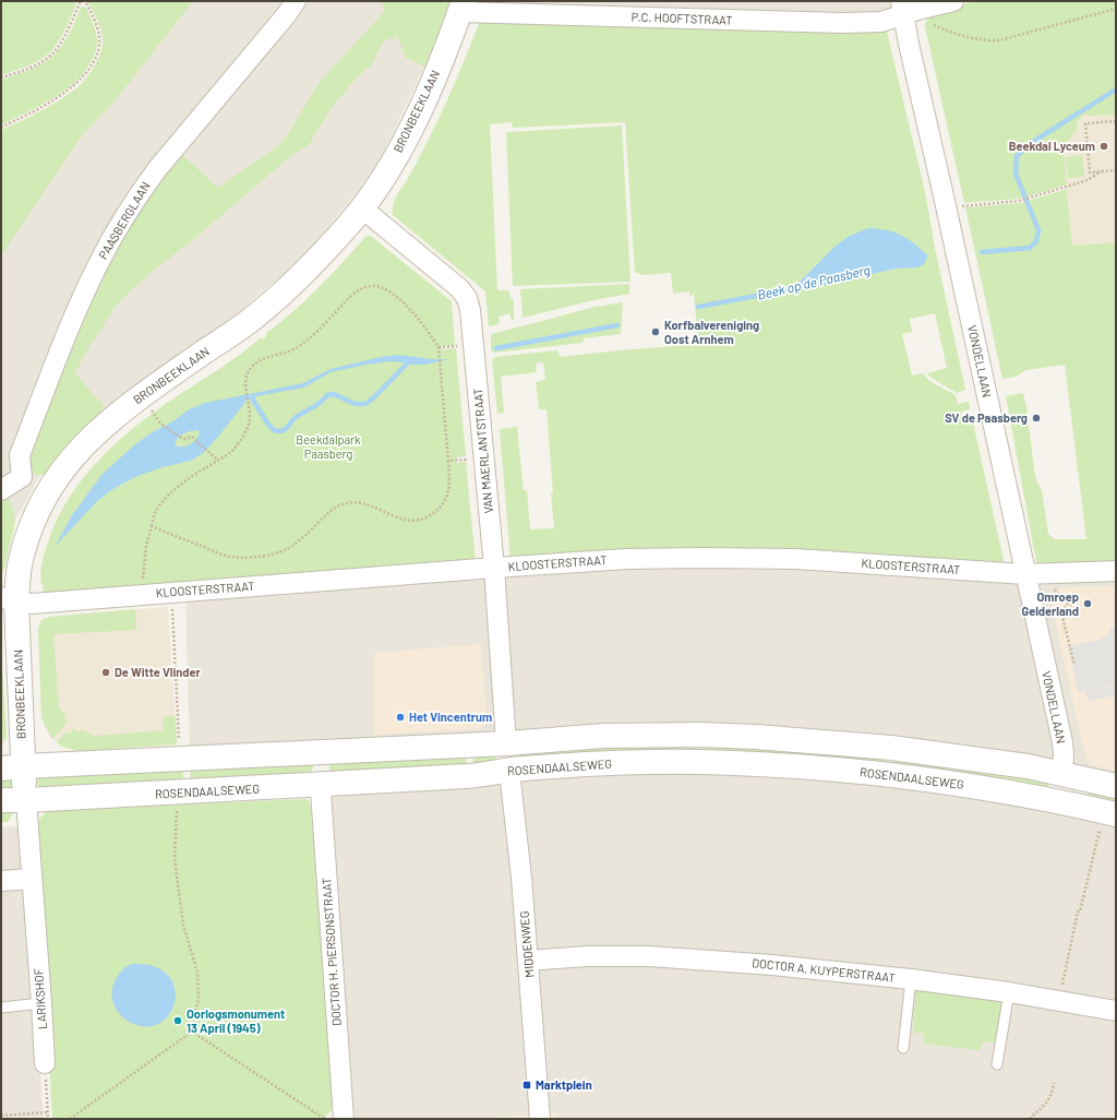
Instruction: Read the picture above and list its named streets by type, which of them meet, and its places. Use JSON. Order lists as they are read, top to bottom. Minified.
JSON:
{"streets":{"street":["P.C. HOOFTSTRAAT","BRONBEEKLAAN","PAASBERGLAAN","VONDELLAAN","VAN MAERLANTSTRAAT","KLOOSTERSTRAAT","ROSENDAALSEWEG","MIDDENWEG","DOCTOR H. PIERSONSTRAAT","DOCTOR A. KUYPERSTRAAT","LARIKSHOF"]},"crossings":[["P.C. HOOFTSTRAAT","BRONBEEKLAAN"],["P.C. HOOFTSTRAAT","VONDELLAAN"],["BRONBEEKLAAN","VAN MAERLANTSTRAAT"],["BRONBEEKLAAN","KLOOSTERSTRAAT"],["BRONBEEKLAAN","ROSENDAALSEWEG"],["BRONBEEKLAAN","LARIKSHOF"],["VONDELLAAN","KLOOSTERSTRAAT"],["VAN MAERLANTSTRAAT","KLOOSTERSTRAAT"],["ROSENDAALSEWEG","MIDDENWEG"],["ROSENDAALSEWEG","DOCTOR H. PIERSONSTRAAT"],["ROSENDAALSEWEG","LARIKSHOF"],["MIDDENWEG","DOCTOR A. KUYPERSTRAAT"]],"water":["Beek op de Paasberg"],"parks":["Beekdalpark Paasberg"],"places":{"other":["Beekdal Lyceum","Korfbalvereniging Oost Arnhem","SV de Paasberg","Omroep Gelderland","De Witte Vlinder","Het Vincentrum","Oorlogsmonument 13 April (1945)"],"transit":["Marktplein"]}}
